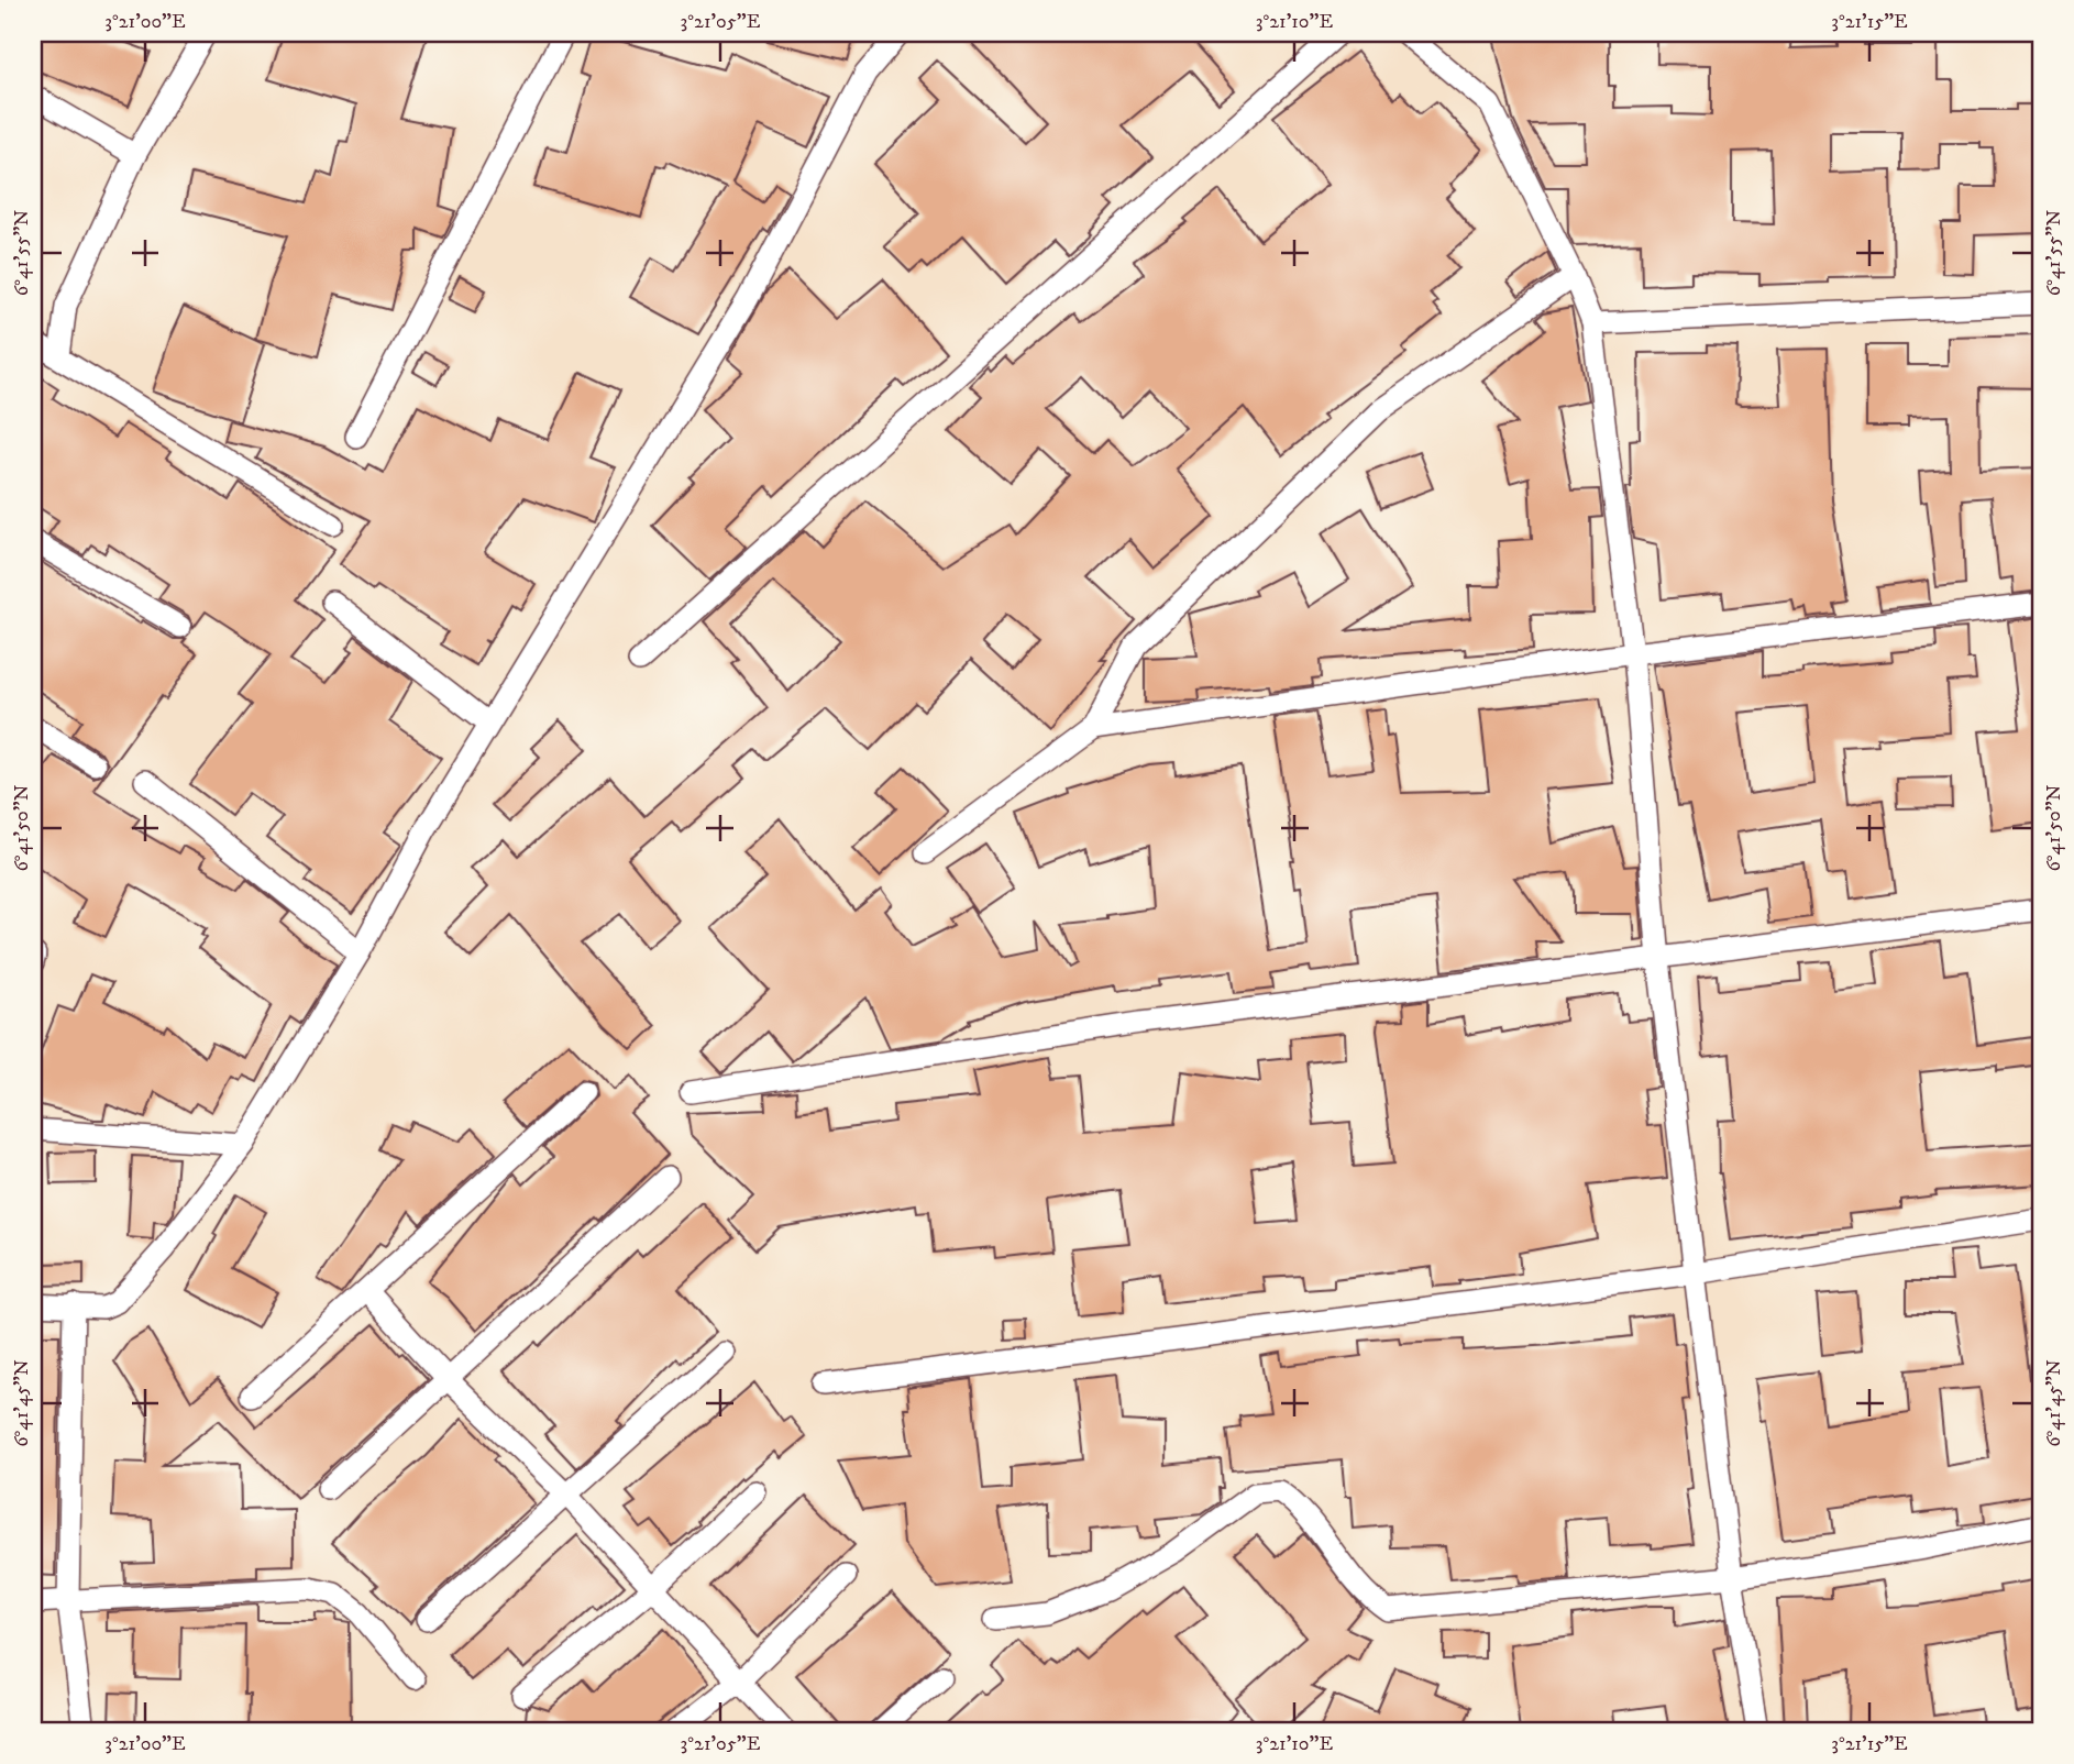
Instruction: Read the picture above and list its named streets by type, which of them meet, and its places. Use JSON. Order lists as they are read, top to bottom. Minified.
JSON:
{"coordinates":["3°21'00\"E","3°21'05\"E","3°21'10\"E","3°21'15\"E","6°41'55\"N","6°41'50\"N","6°41'45\"N"]}
